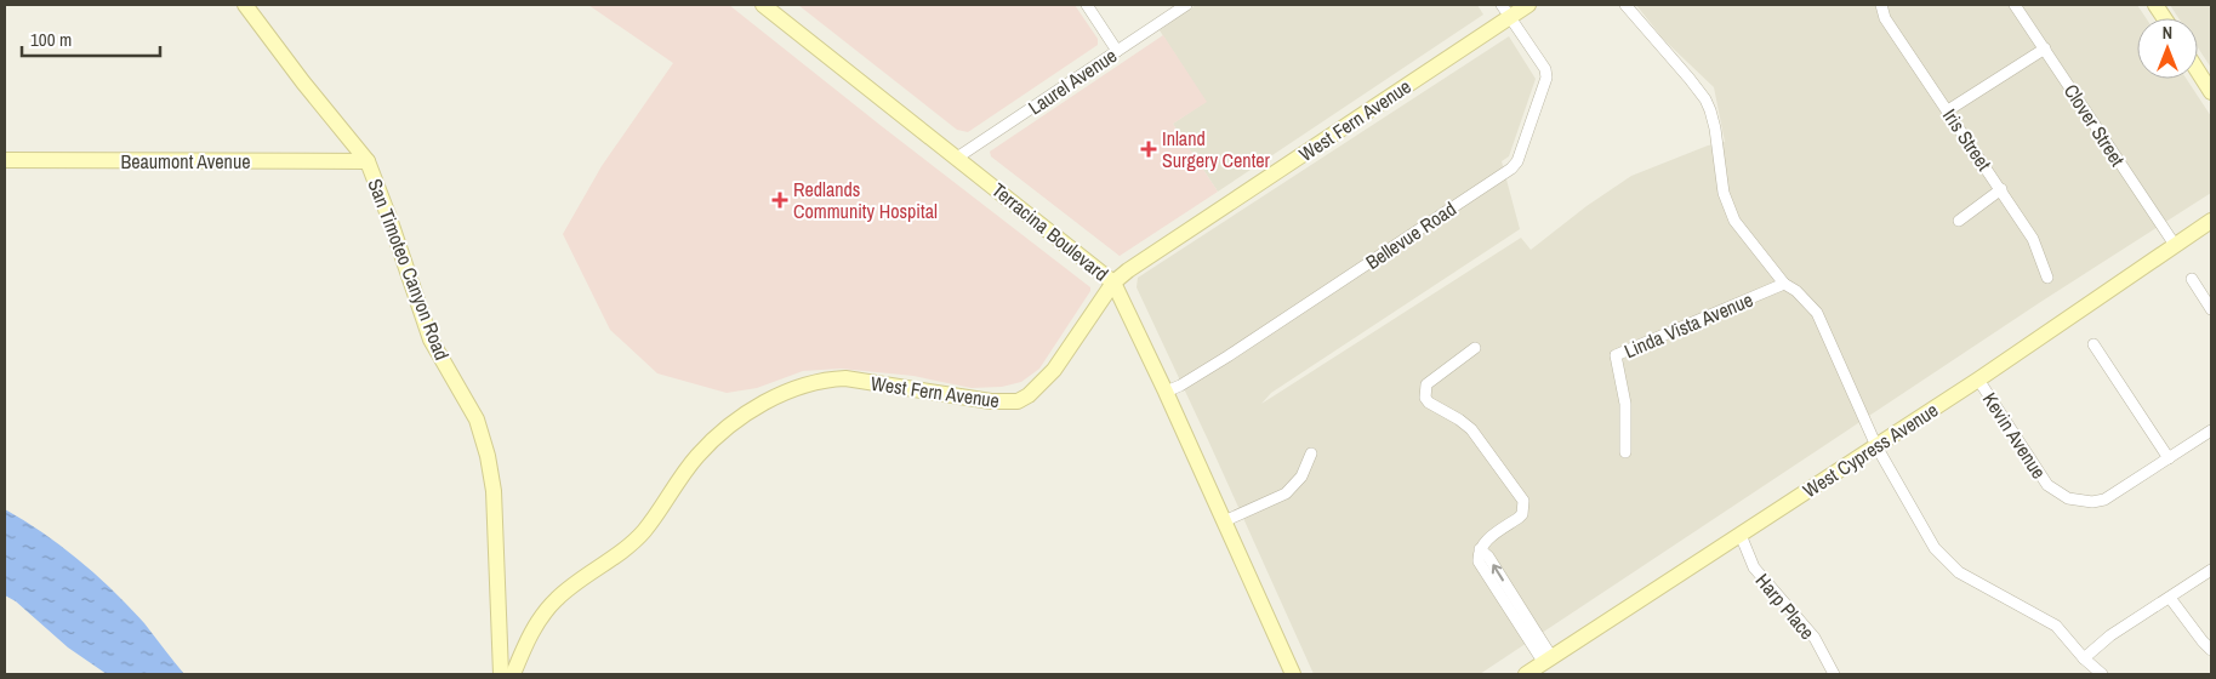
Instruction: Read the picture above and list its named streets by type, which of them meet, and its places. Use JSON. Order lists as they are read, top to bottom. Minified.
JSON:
{"streets":{"main road":["West Fern Avenue","Beaumont Avenue","Terracina Boulevard","San Timoteo Canyon Road","West Cypress Avenue"],"street":["Laurel Avenue","Clover Street","Iris Street","Bellevue Road","Linda Vista Avenue","Kevin Avenue","Harp Place"]},"crossings":[["Laurel Avenue","Terracina Boulevard"],["West Fern Avenue","Terracina Boulevard"],["West Fern Avenue","Bellevue Road"],["Clover Street","West Cypress Avenue"],["Beaumont Avenue","San Timoteo Canyon Road"],["Terracina Boulevard","Bellevue Road"],["Kevin Avenue","West Cypress Avenue"],["West Cypress Avenue","Harp Place"]],"places":{"health":["Inland Surgery Center","Redlands Community Hospital"]},"scale_bar":"100 m","north":"top"}
